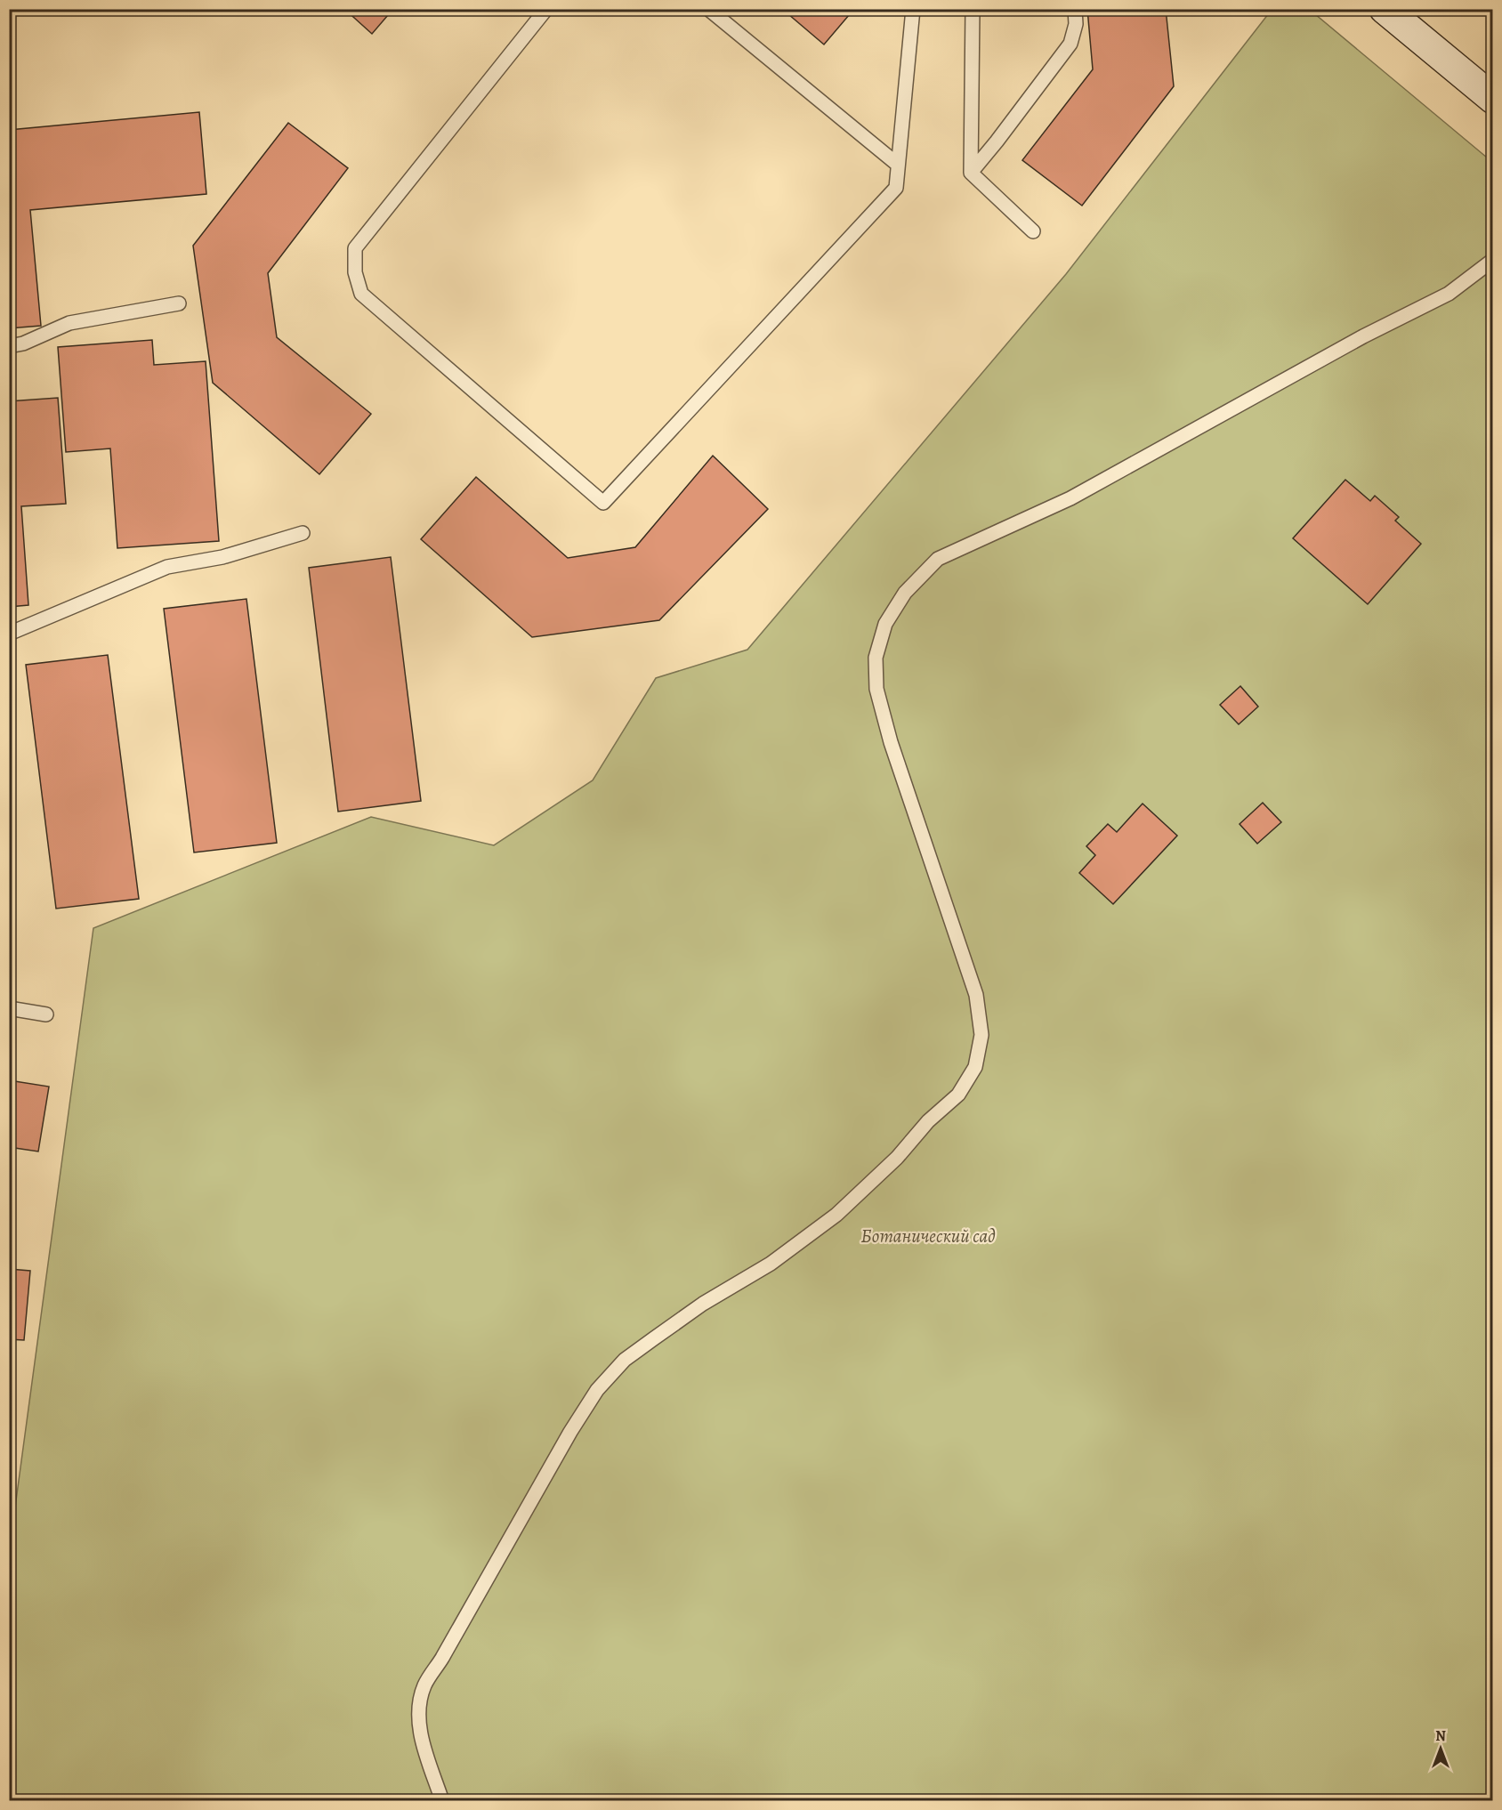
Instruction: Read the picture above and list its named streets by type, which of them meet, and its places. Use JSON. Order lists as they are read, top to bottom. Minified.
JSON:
{"parks":["Ботанический сад"],"north":"top"}
